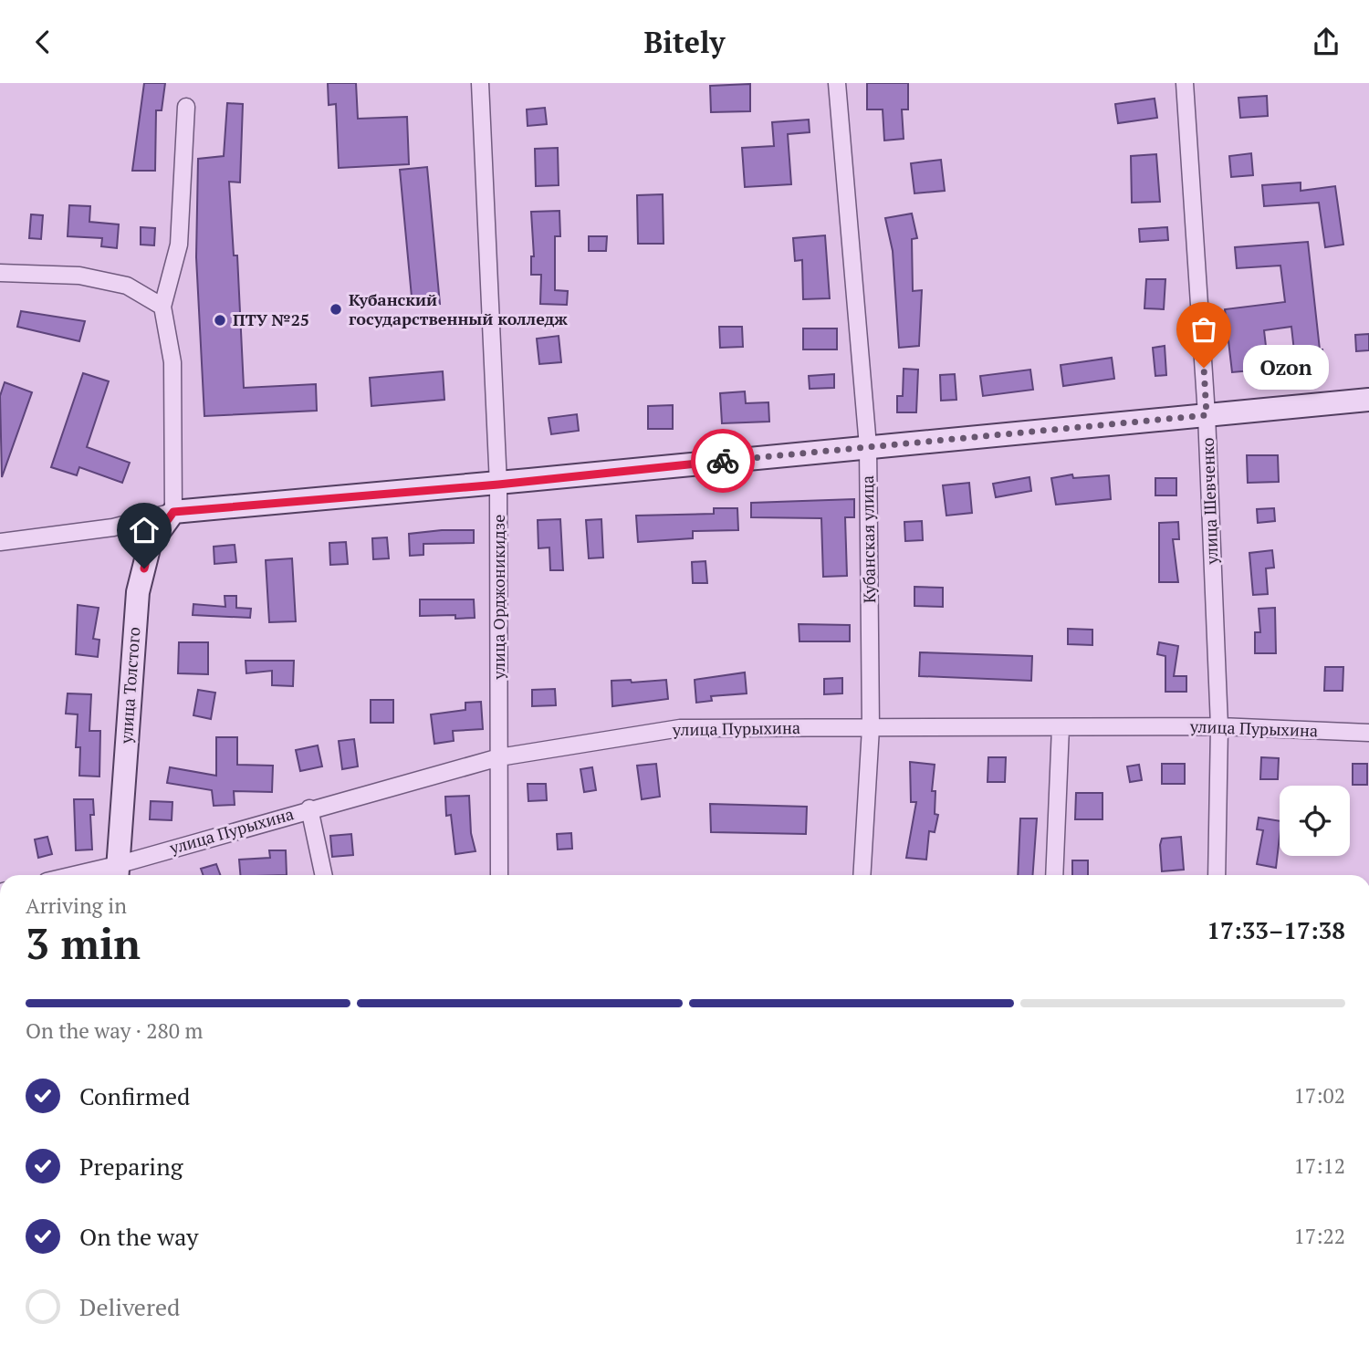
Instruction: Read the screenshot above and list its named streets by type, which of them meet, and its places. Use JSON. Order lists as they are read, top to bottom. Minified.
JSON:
{"streets":{"street":["улица Шевченко","Кубанская улица","улица Орджоникидзе","улица Толстого","улица Пурыхина"]},"crossings":[["улица Шевченко","улица Пурыхина"],["Кубанская улица","улица Пурыхина"],["улица Орджоникидзе","улица Пурыхина"],["улица Толстого","улица Пурыхина"]],"places":["Кубанский государственный колледж","ПТУ №25","Ozon"],"page":{"header":"Bitely","bubble":"Ozon","heading":["3 min","Arriving in","17:33–17:38"],"bar":"On the way · 280 m","list":[["Confirmed","17:02"],["Preparing","17:12"],["On the way","17:22"],"Delivered"]}}
